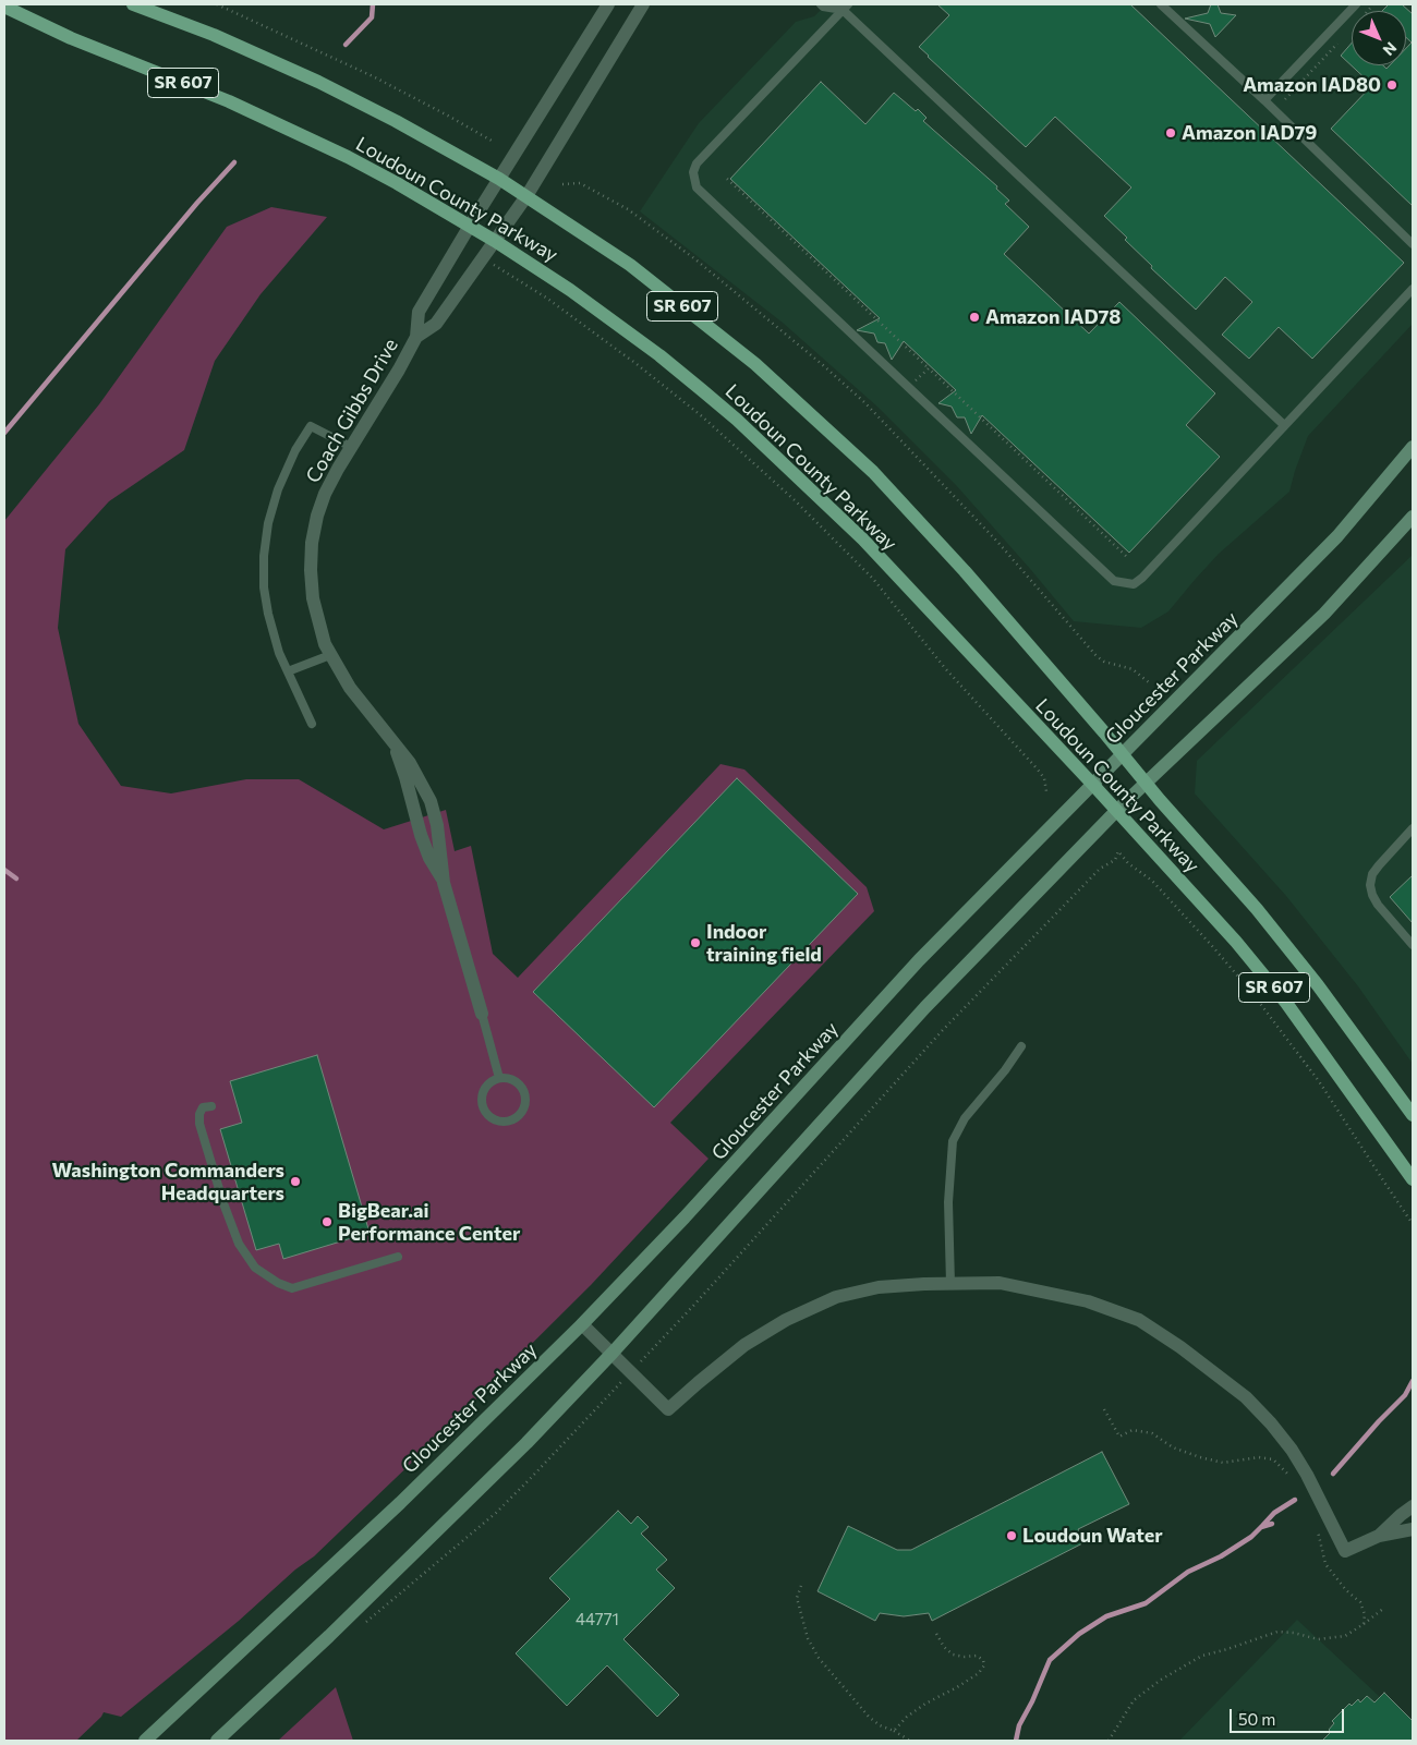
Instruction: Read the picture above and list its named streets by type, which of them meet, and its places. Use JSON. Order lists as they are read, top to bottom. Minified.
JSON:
{"streets":{"main road":["SR 607","Loudoun County Parkway","Gloucester Parkway"],"street":["Coach Gibbs Drive"]},"crossings":[["Loudoun County Parkway","Coach Gibbs Drive"],["Loudoun County Parkway","Gloucester Parkway"]],"places":["Amazon IAD80","Amazon IAD79","Amazon IAD78","Indoor training field","Washington Commanders Headquarters","BigBear.ai Performance Center","Loudoun Water"],"house_numbers":["44771"],"scale_bar":"50 m","north":"bottom right"}
